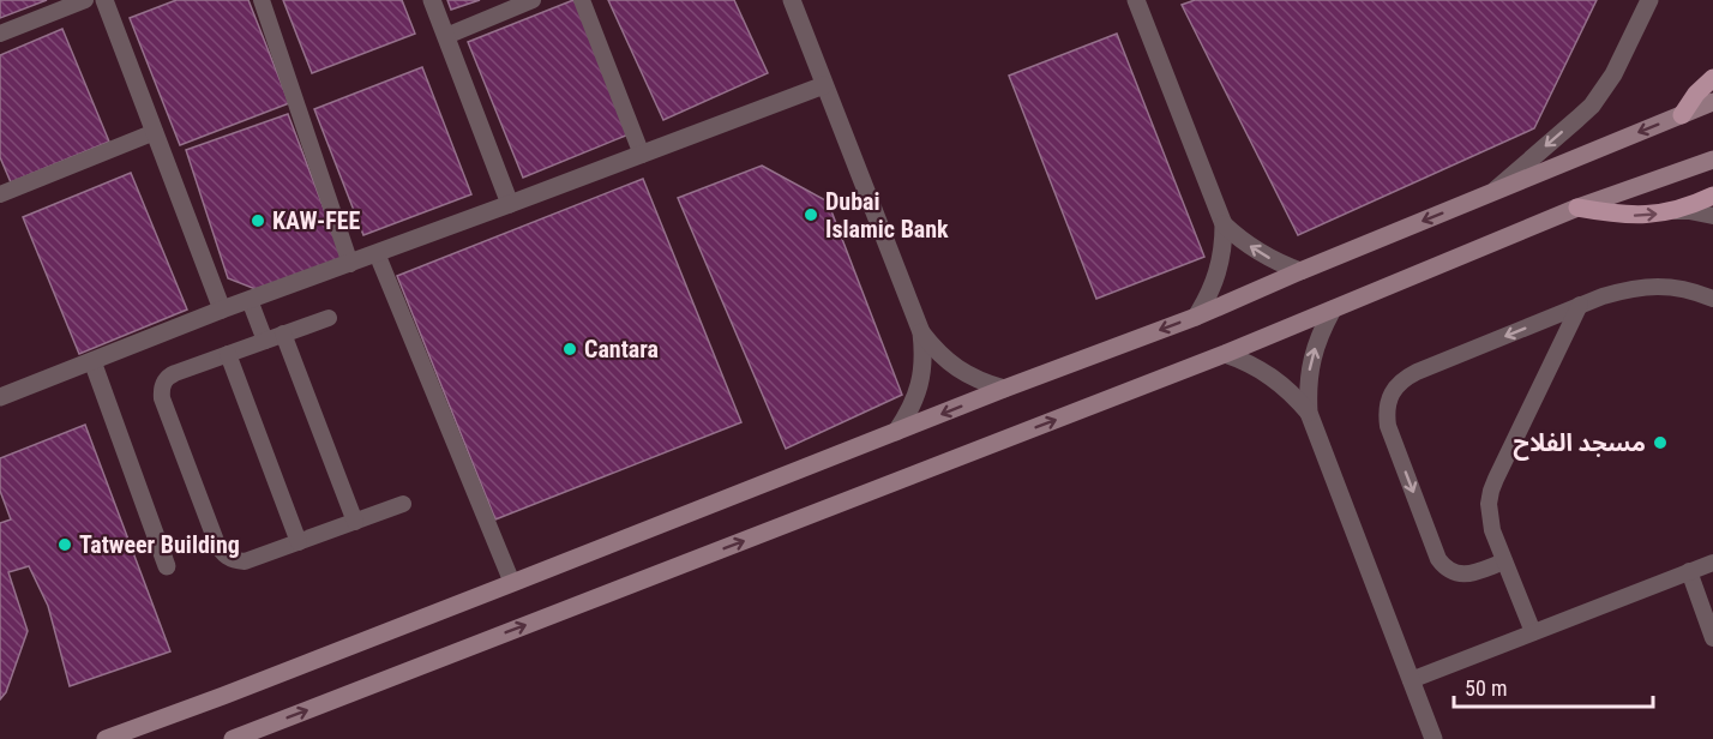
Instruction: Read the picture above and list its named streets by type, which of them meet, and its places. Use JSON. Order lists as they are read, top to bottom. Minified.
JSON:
{"places":["Dubai Islamic Bank","KAW-FEE","Cantara","مسجد الفلاح","Tatweer Building"],"scale_bar":"50 m"}
